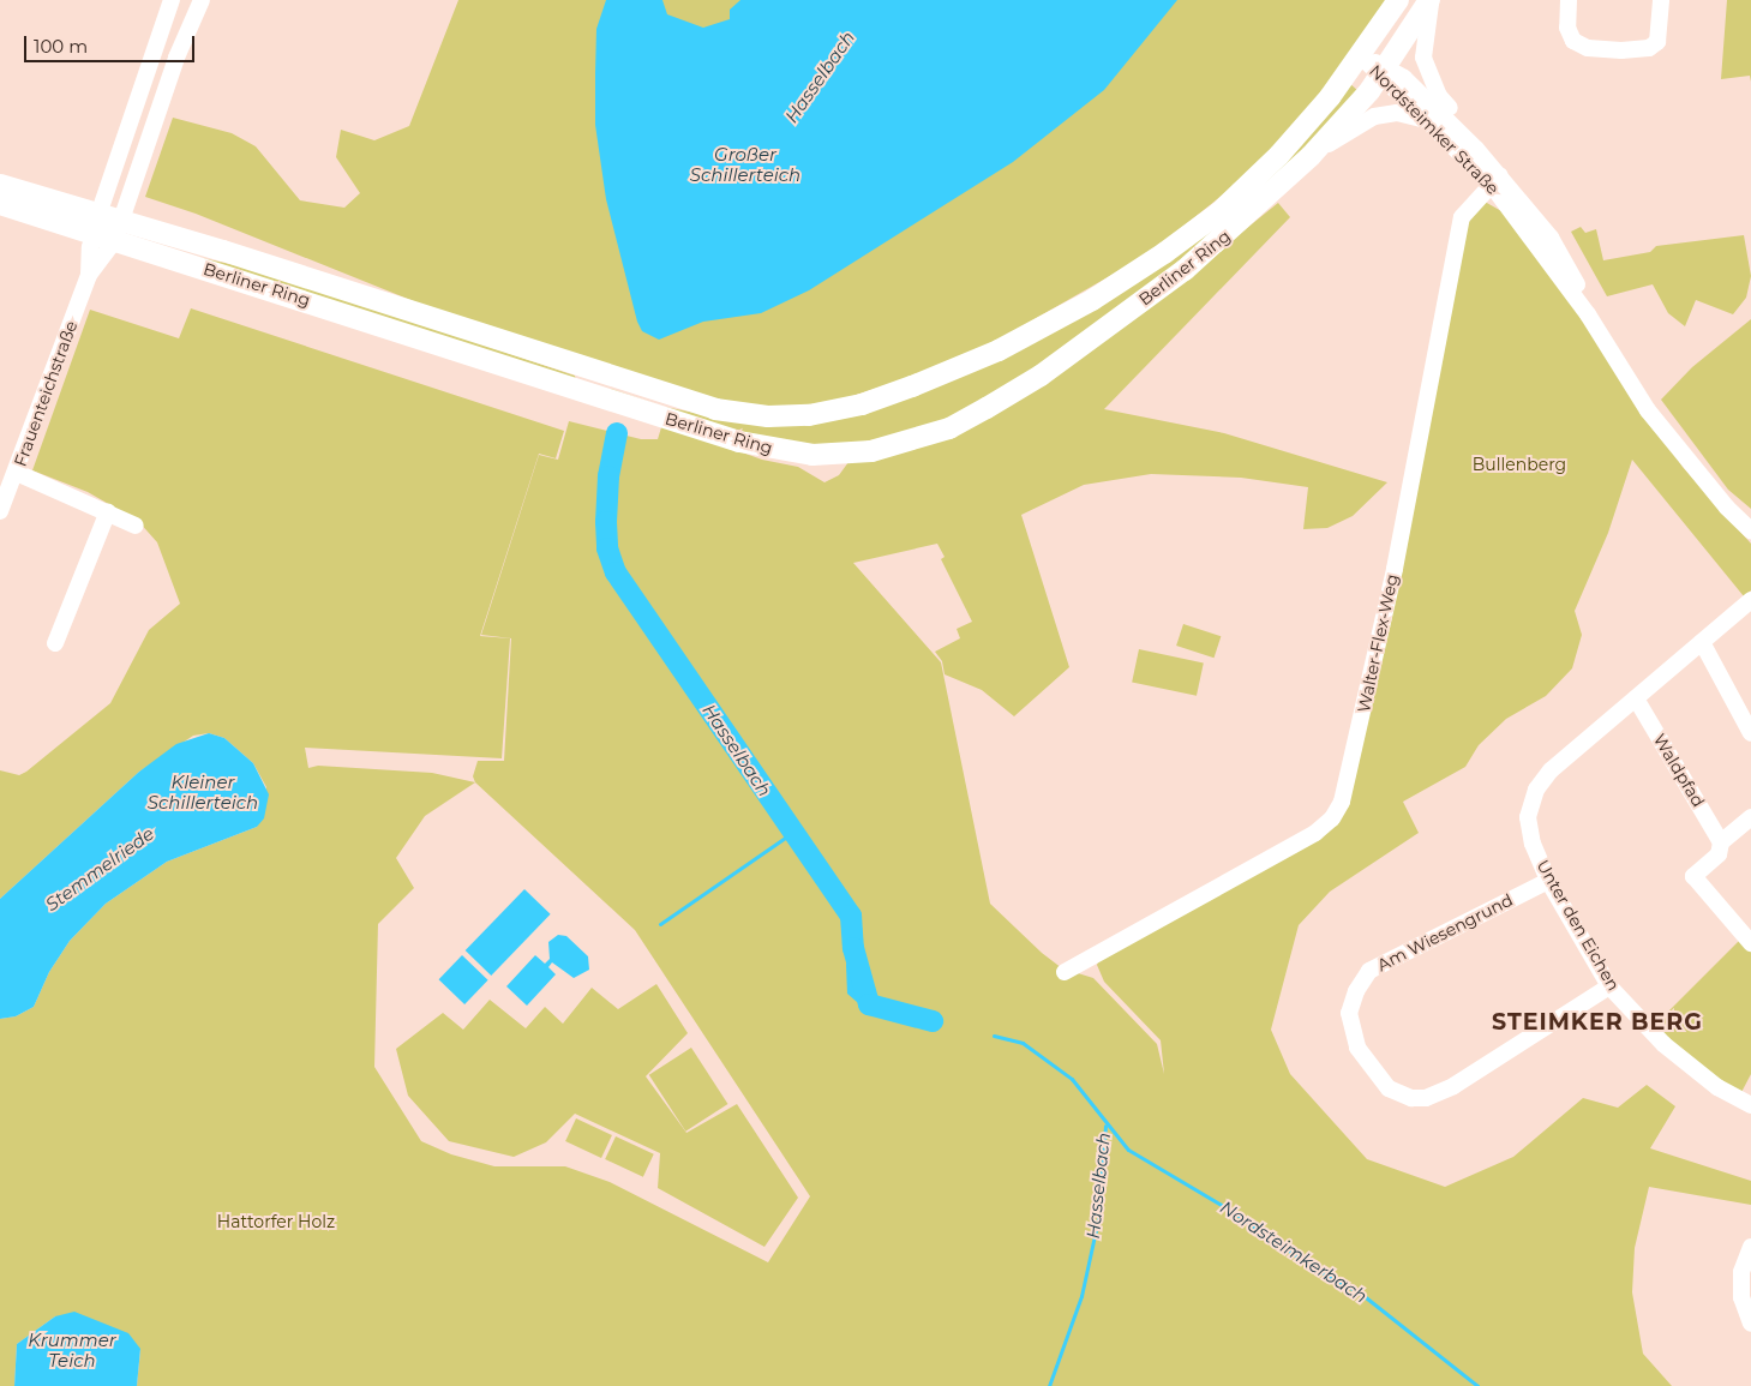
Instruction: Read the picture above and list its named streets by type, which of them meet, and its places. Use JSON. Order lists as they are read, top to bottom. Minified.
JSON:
{"streets":{"main road":["Berliner Ring"],"street":["Nordsteimker Straße","Frauenteichstraße","Walter-Flex-Weg","Waldpfad","Unter den Eichen","Am Wiesengrund"]},"crossings":[["Nordsteimker Straße","Berliner Ring"],["Nordsteimker Straße","Walter-Flex-Weg"],["Berliner Ring","Frauenteichstraße"],["Waldpfad","Unter den Eichen"],["Unter den Eichen","Am Wiesengrund"]],"districts":["STEIMKER BERG"],"water":["Hasselbach","Großer Schillerteich","Kleiner Schillerteich","Stemmelriede","Nordsteimkerbach","Krummer Teich"],"parks":["Bullenberg","Hattorfer Holz"],"scale_bar":"100 m"}
